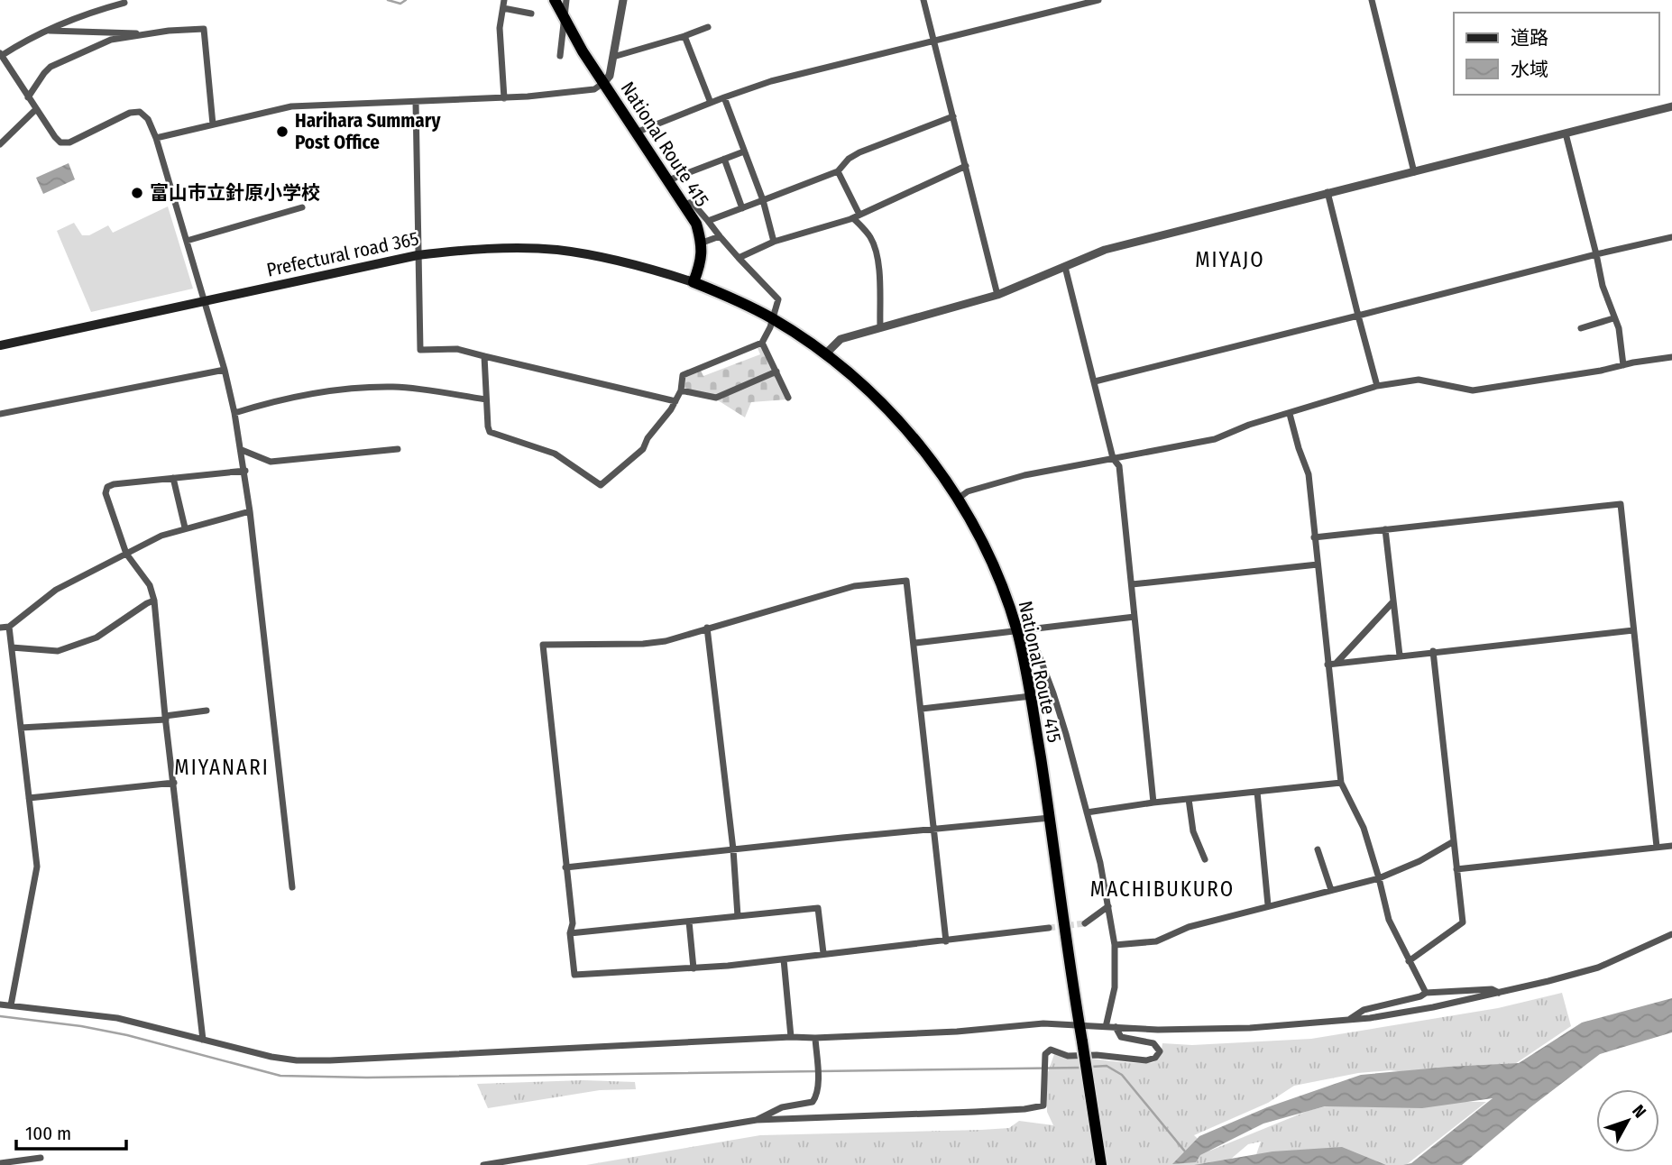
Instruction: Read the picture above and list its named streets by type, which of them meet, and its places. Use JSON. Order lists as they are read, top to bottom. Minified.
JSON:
{"streets":{"highway":["National Route 415"],"main road":["Prefectural road 365"]},"crossings":[["National Route 415","Prefectural road 365"]],"districts":["MIYAJO","MIYANARI","MACHIBUKURO"],"places":["Harihara Summary Post Office","富山市立針原小学校"],"legend":["道路","水域"],"scale_bar":"100 m","north":"top right"}
